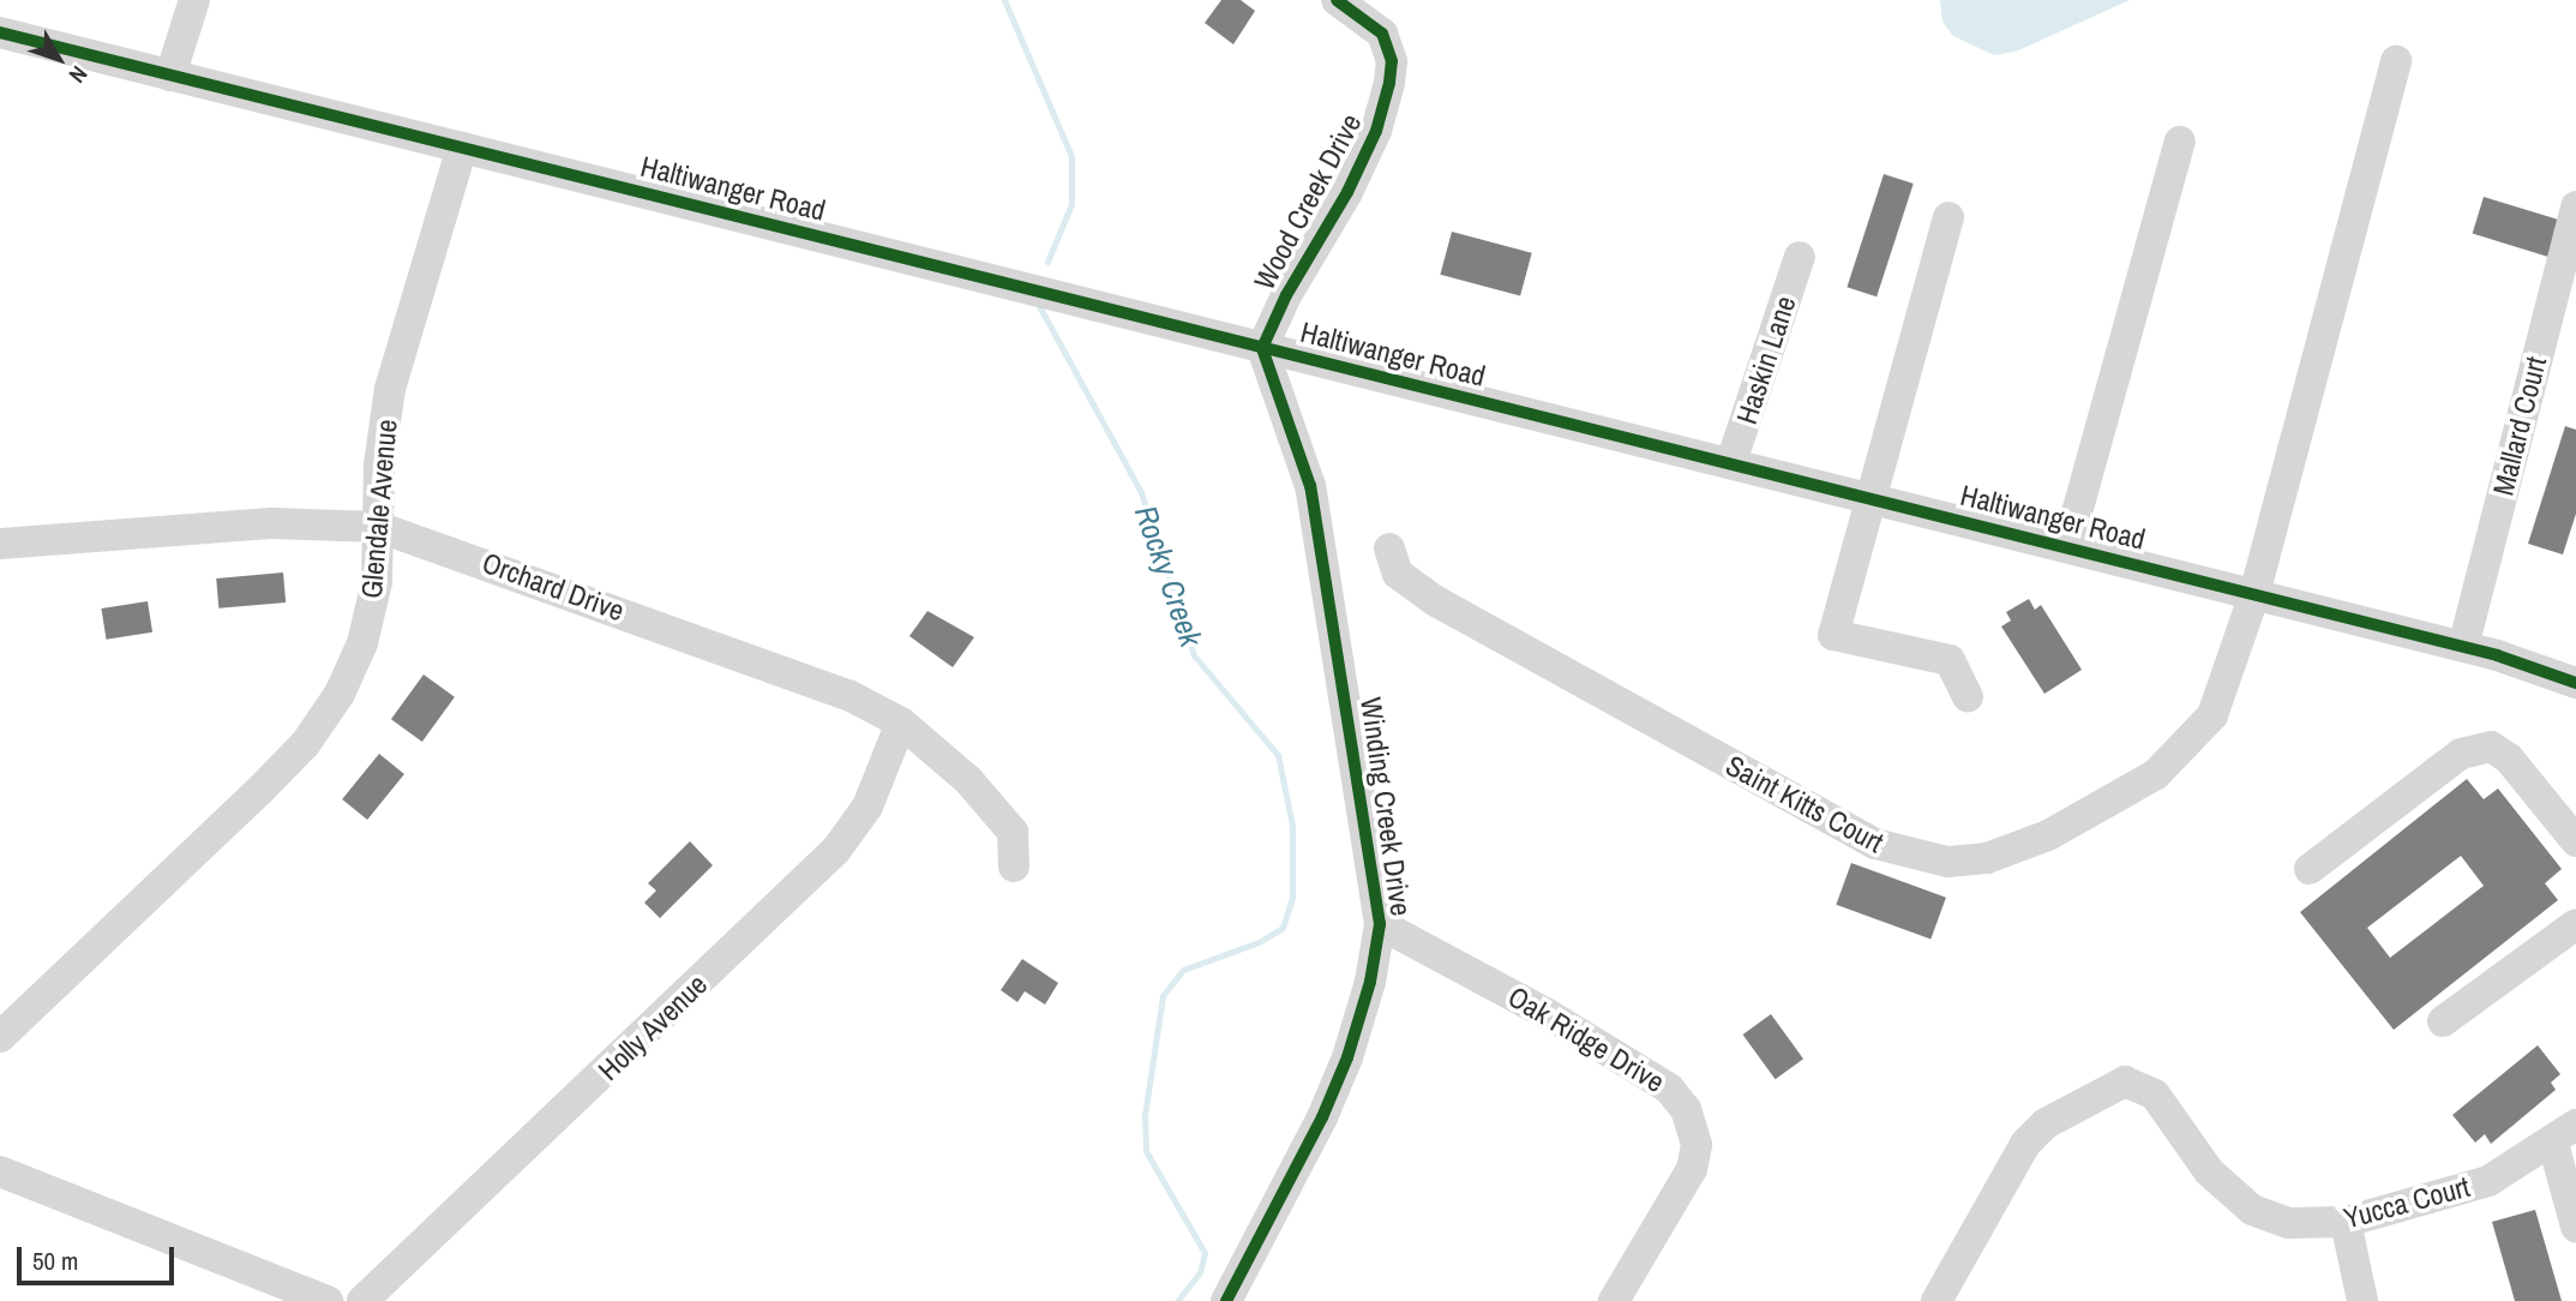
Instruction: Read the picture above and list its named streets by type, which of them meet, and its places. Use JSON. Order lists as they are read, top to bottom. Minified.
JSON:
{"streets":{"street":["Haltiwanger Road","Wood Creek Drive","Haskin Lane","Mallard Court","Glendale Avenue","Orchard Drive","Saint Kitts Court","Winding Creek Drive","Holly Avenue","Oak Ridge Drive","Yucca Court"]},"crossings":[["Haltiwanger Road","Wood Creek Drive"],["Haltiwanger Road","Haskin Lane"],["Haltiwanger Road","Mallard Court"],["Haltiwanger Road","Glendale Avenue"],["Haltiwanger Road","Saint Kitts Court"],["Haltiwanger Road","Winding Creek Drive"],["Wood Creek Drive","Winding Creek Drive"],["Glendale Avenue","Orchard Drive"],["Orchard Drive","Holly Avenue"],["Winding Creek Drive","Oak Ridge Drive"]],"water":["Rocky Creek"],"scale_bar":"50 m","north":"bottom right"}
